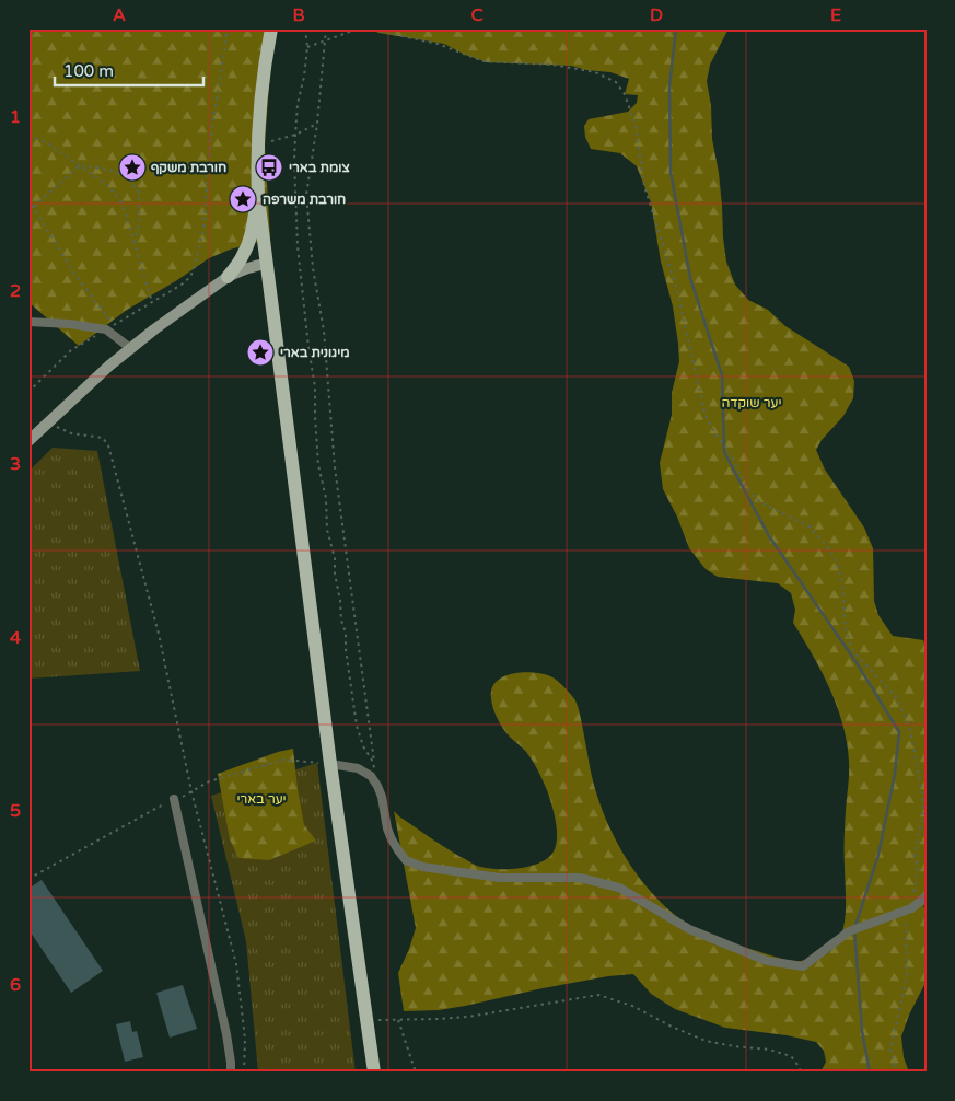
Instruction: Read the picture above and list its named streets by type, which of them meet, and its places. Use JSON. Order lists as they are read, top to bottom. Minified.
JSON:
{"parks":["יער שוקדה","יער בארי"],"places":{"place":["חורבת משקף","חורבת משרפה","מיגונית בארי"],"bus stop":["צומת בארי"]},"scale_bar":"100 m","grid":{"columns":["A","B","C","D","E"],"rows":["1","2","3","4","5","6"]}}
